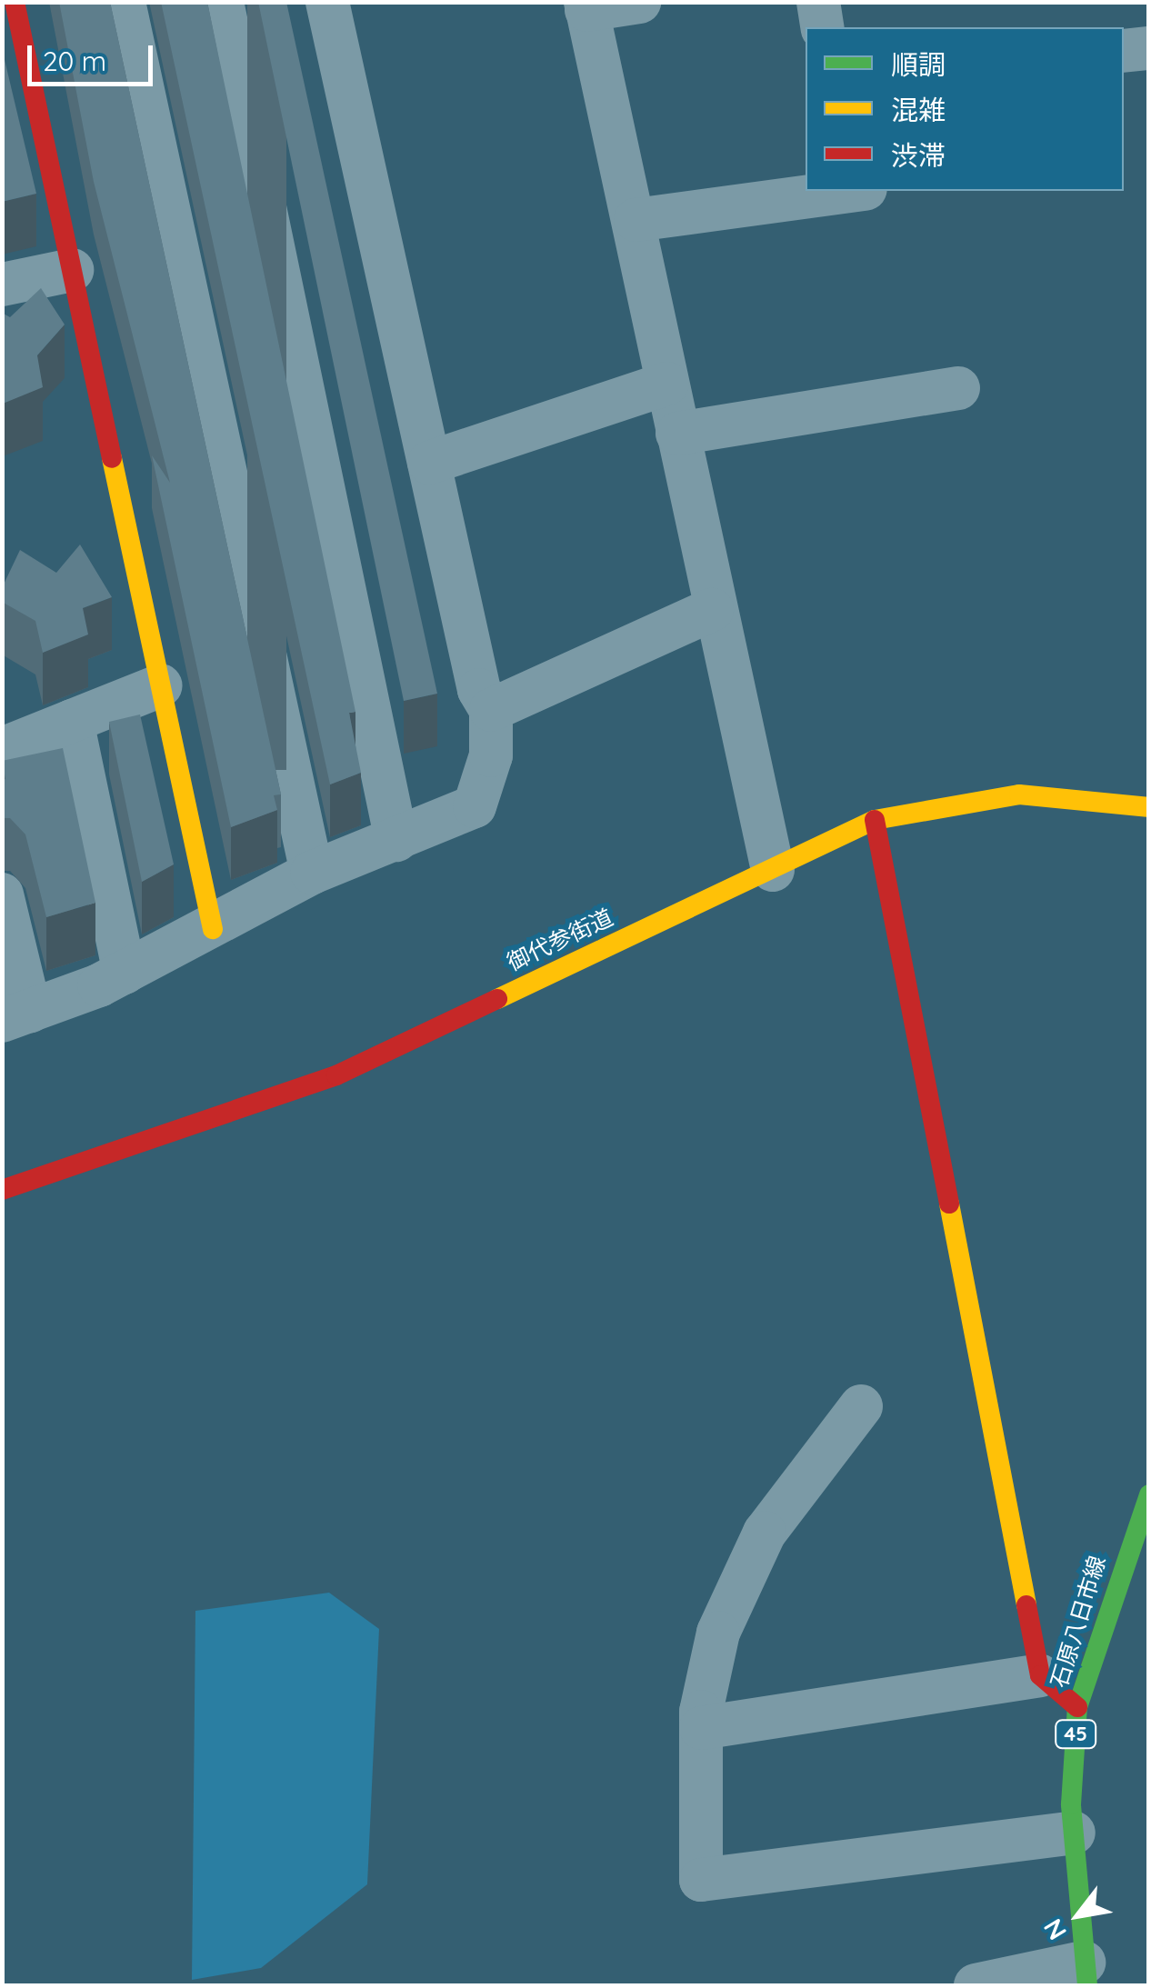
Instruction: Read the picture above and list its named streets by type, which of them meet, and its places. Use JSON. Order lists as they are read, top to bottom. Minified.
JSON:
{"streets":{"street":["御代参街道","石原八日市線","45"]},"legend":["順調","混雑","渋滞"],"scale_bar":"20 m","north":"bottom left"}
